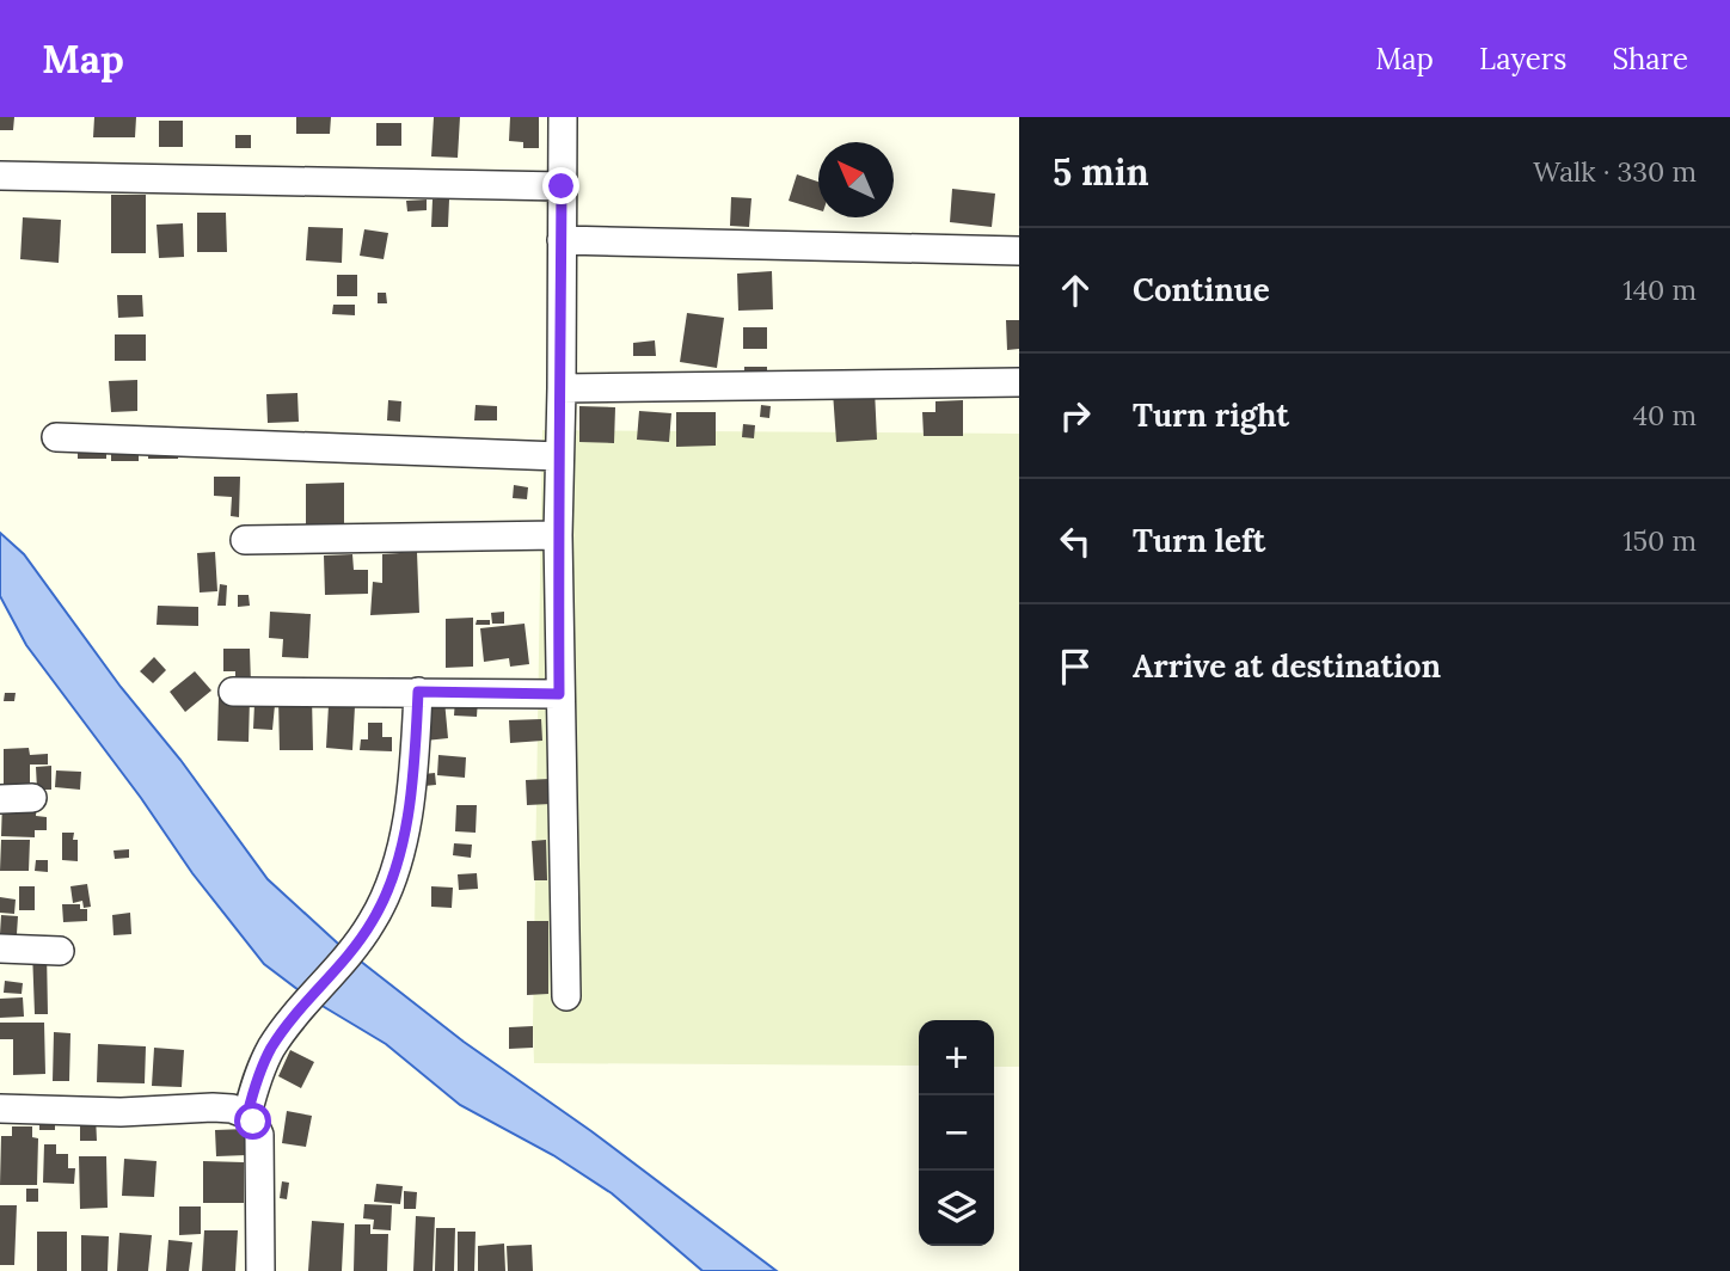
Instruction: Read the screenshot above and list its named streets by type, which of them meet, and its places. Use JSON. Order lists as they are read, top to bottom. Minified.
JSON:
{"north":"top left","page":{"header":"Map","nav":["Map","Layers","Share"],"heading":["5 min","Walk · 330 m"],"list":[["Continue","140 m"],["Turn right","40 m"],["Turn left","150 m"],"Arrive at destination"],"map_buttons":["+","−"]}}
